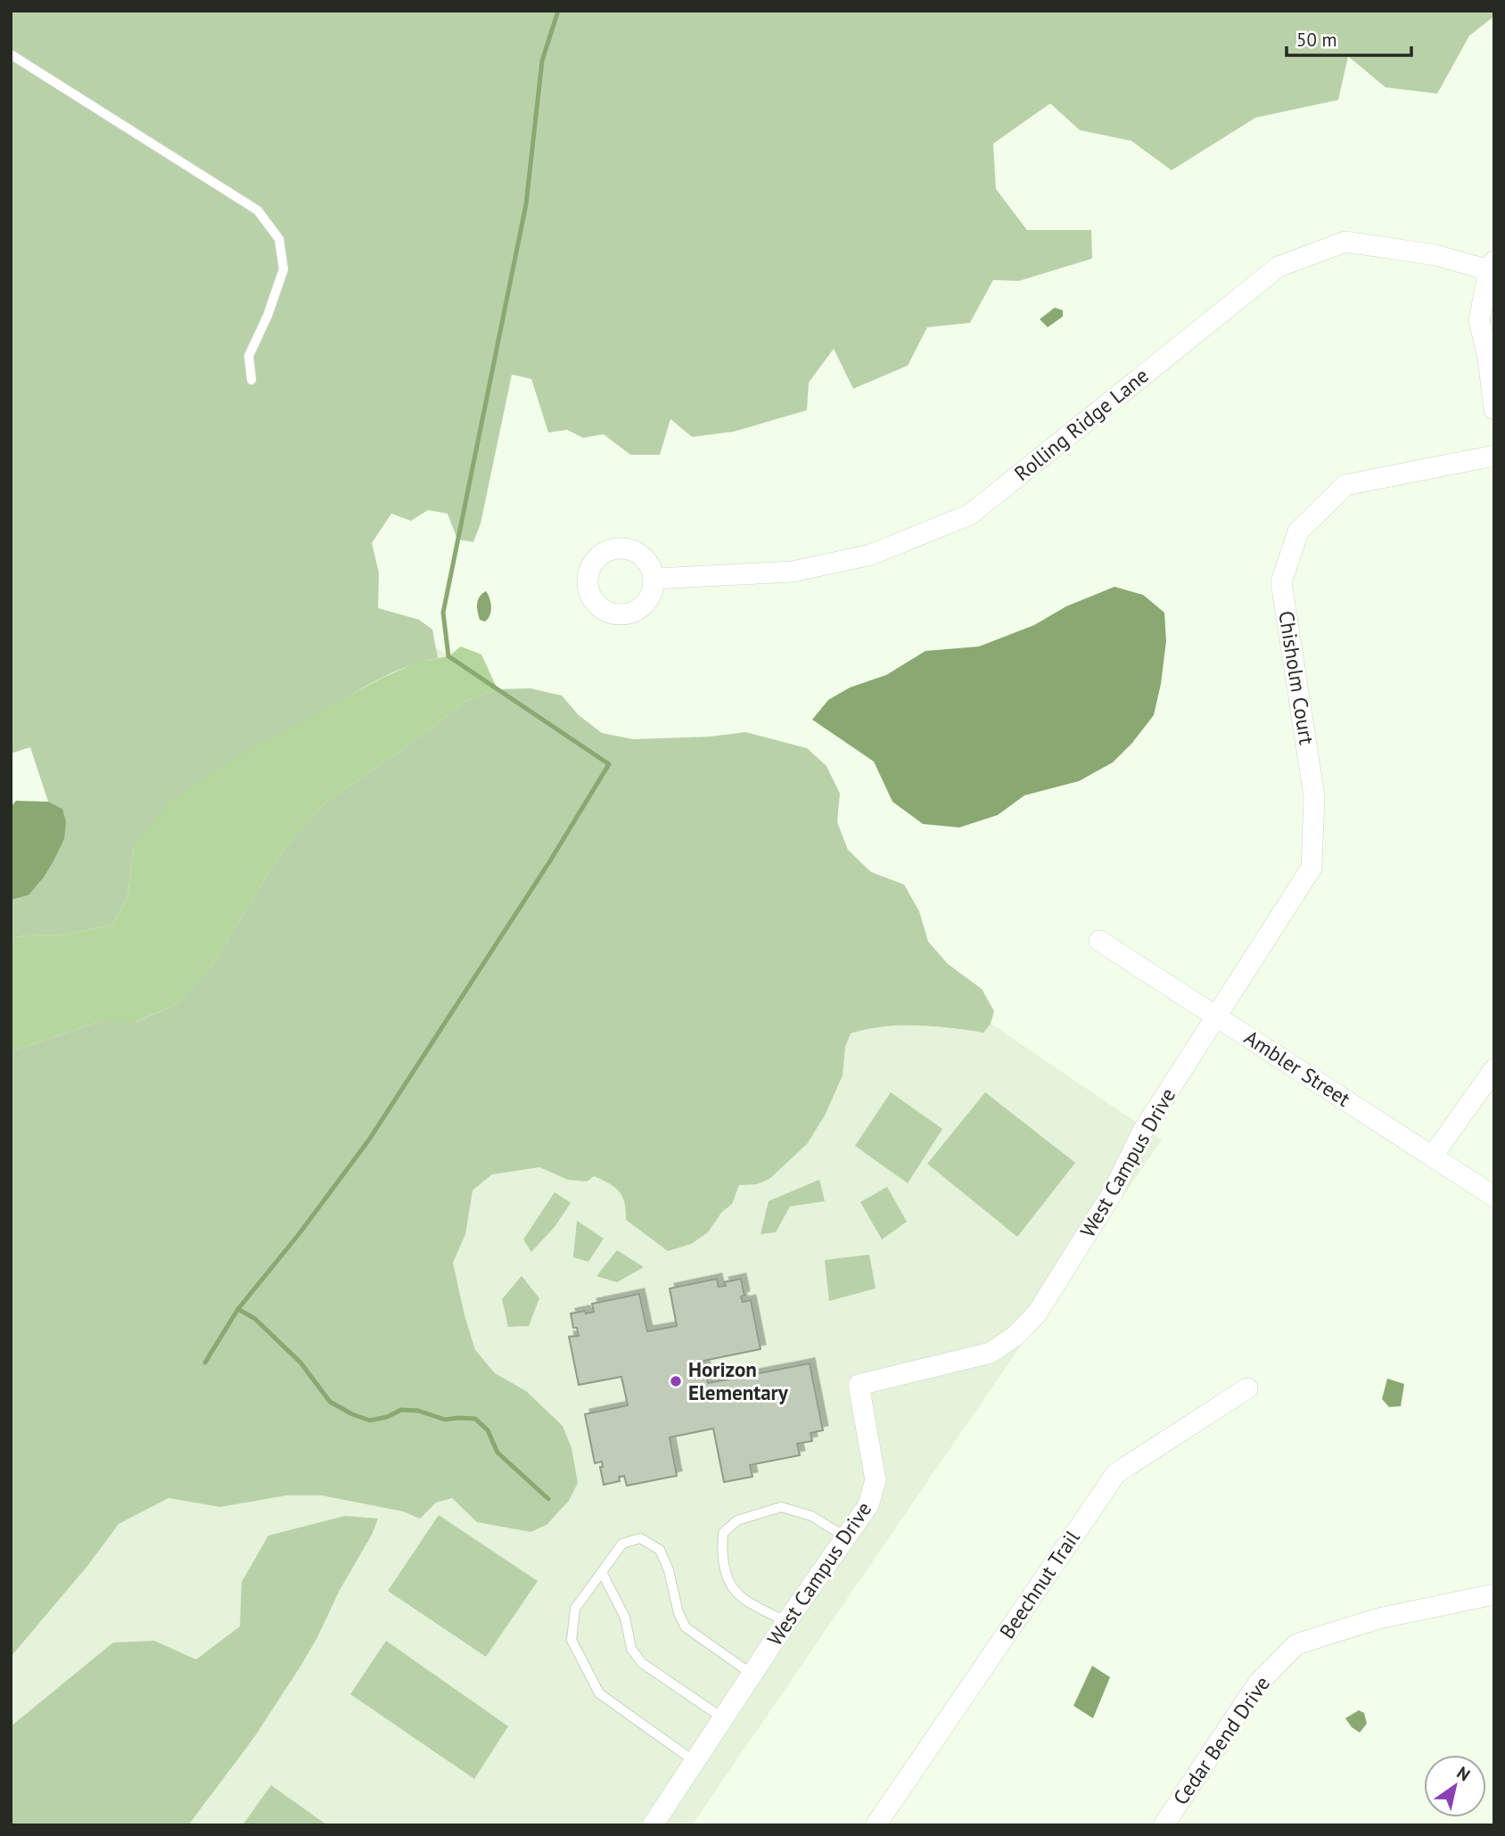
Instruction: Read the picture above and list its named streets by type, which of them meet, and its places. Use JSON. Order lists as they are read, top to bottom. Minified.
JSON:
{"streets":{"street":["Rolling Ridge Lane","Chisholm Court","Ambler Street","West Campus Drive","Beechnut Trail","Cedar Bend Drive"]},"crossings":[["Chisholm Court","Ambler Street"],["Chisholm Court","West Campus Drive"],["Ambler Street","West Campus Drive"]],"places":["Horizon Elementary"],"scale_bar":"50 m","north":"top right"}
